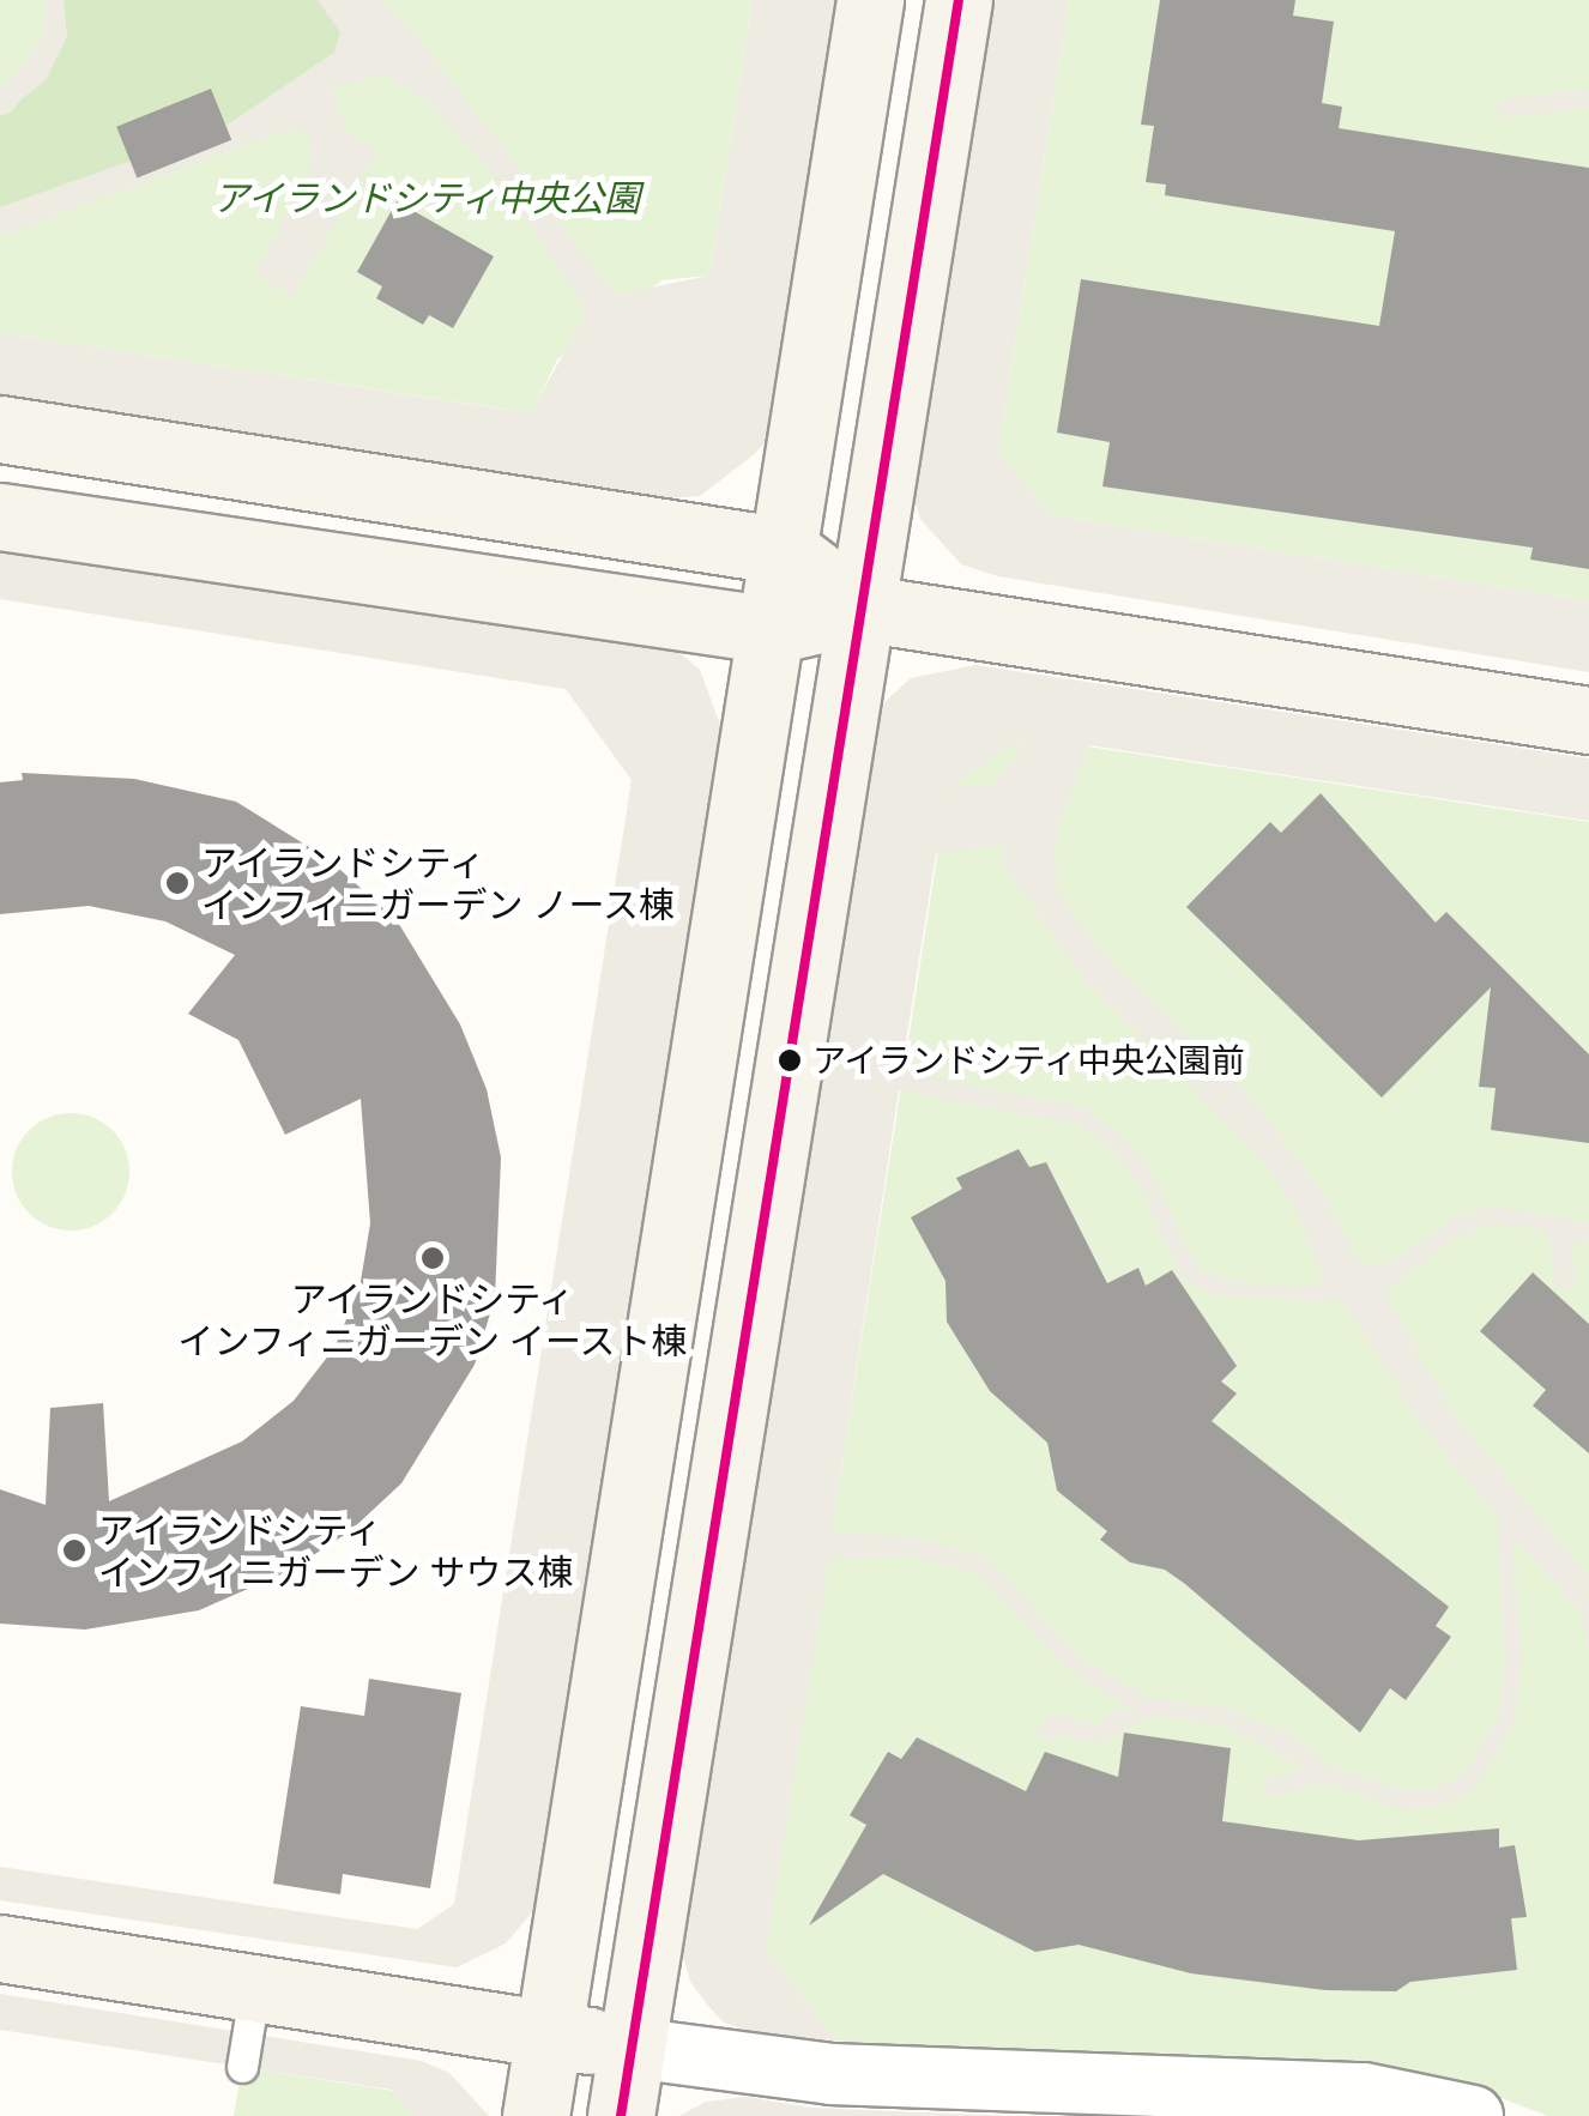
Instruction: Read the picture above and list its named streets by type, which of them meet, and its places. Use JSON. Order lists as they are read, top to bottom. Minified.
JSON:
{"parks":["アイランドシティ中央公園"],"places":["アイランドシティ インフィニガーデン ノース棟","アイランドシティ中央公園前","アイランドシティ インフィニガーデン イースト棟","アイランドシティ インフィニガーデン サウス棟"]}
